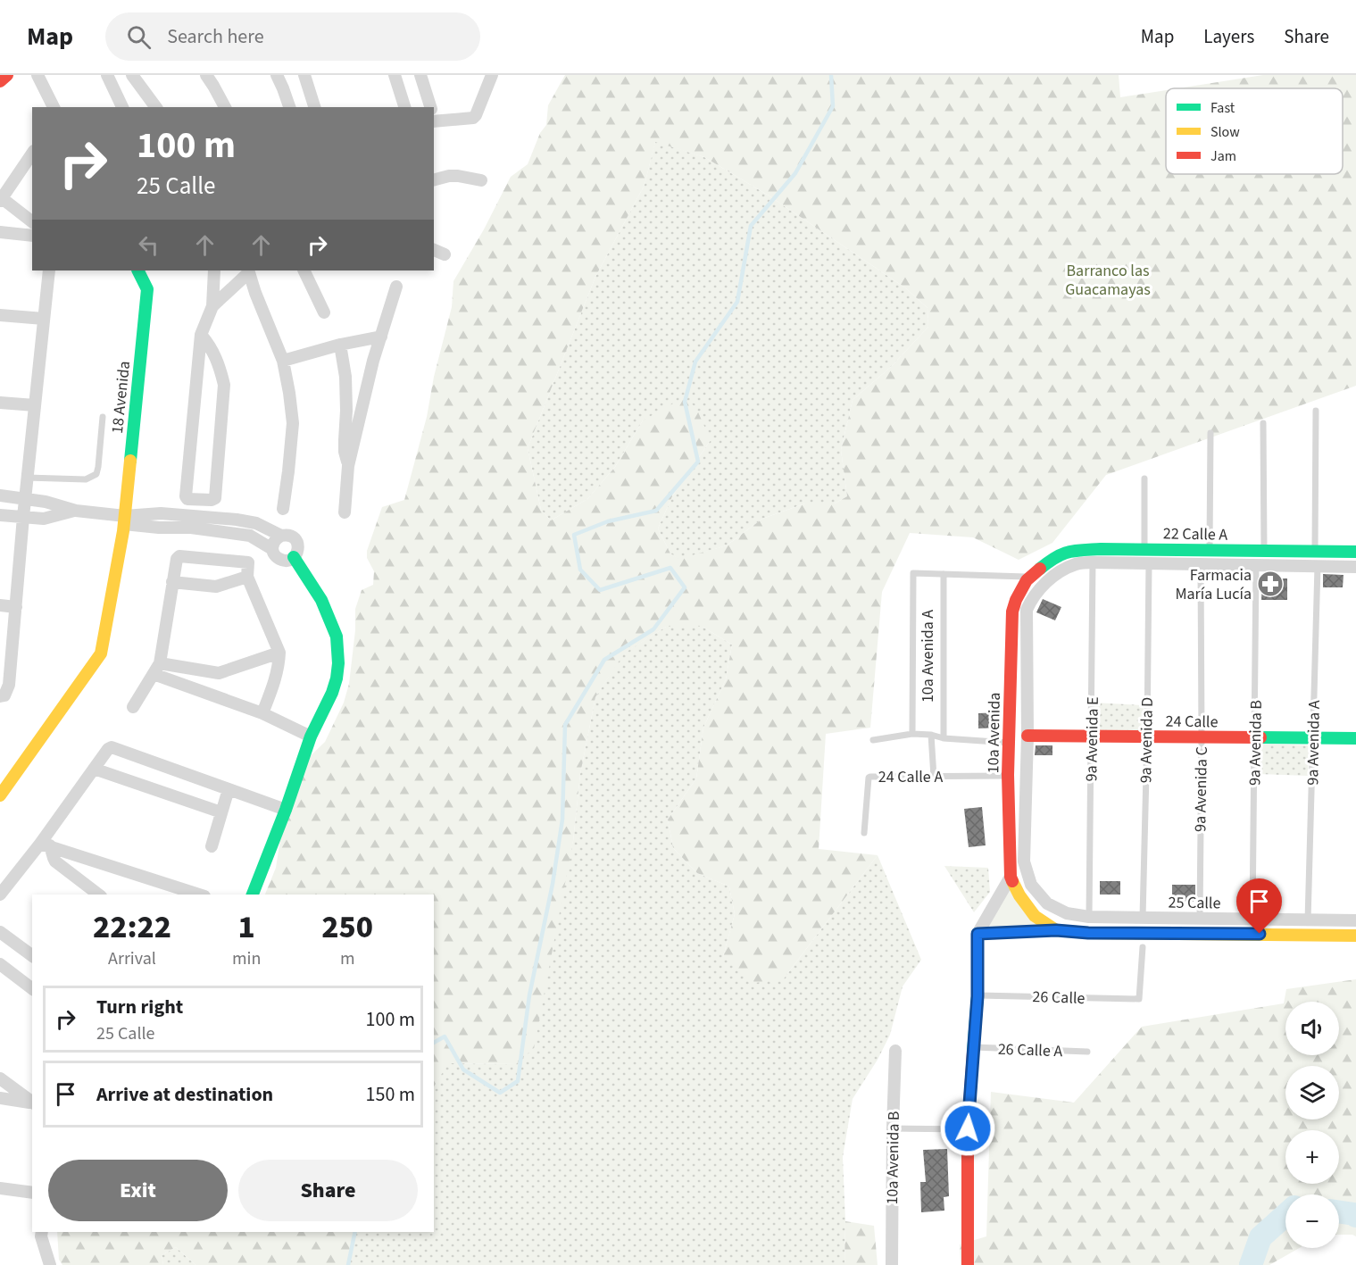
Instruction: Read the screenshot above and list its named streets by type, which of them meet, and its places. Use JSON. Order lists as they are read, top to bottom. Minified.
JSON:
{"streets":{"street":["18 Avenida","22 Calle A","24 Calle","10a Avenida","25 Calle","10a Avenida B"],"lane":["10a Avenida A","9a Avenida E","9a Avenida D","9a Avenida B","9a Avenida A","24 Calle A","9a Avenida C","26 Calle","26 Calle A"]},"crossings":[["22 Calle A","10a Avenida"],["22 Calle A","9a Avenida E"],["22 Calle A","9a Avenida D"],["22 Calle A","9a Avenida B"],["22 Calle A","9a Avenida A"],["22 Calle A","9a Avenida C"],["24 Calle","10a Avenida"],["24 Calle","9a Avenida E"],["24 Calle","9a Avenida D"],["24 Calle","9a Avenida B"],["24 Calle","9a Avenida A"],["24 Calle","9a Avenida C"],["10a Avenida","24 Calle A"],["10a Avenida","25 Calle"],["9a Avenida E","25 Calle"],["9a Avenida D","25 Calle"],["9a Avenida B","25 Calle"],["9a Avenida A","25 Calle"],["9a Avenida C","25 Calle"]],"parks":["Barranco las Guacamayas"],"places":{"pharmacy":["Farmacia María Lucía"]},"legend":["Fast","Slow","Jam"],"page":{"header":"Map","search":"Search here","nav":["Map","Layers","Share"],"turn":["100 m","25 Calle"],"eta":["22:22","Arrival","1","min","250","m"],"list":[{"name":"Turn right","note":"25 Calle","value":"100 m"},{"name":"Arrive at destination","value":"150 m"}],"map_buttons":["+","−"],"buttons":["Exit","Share"]}}
